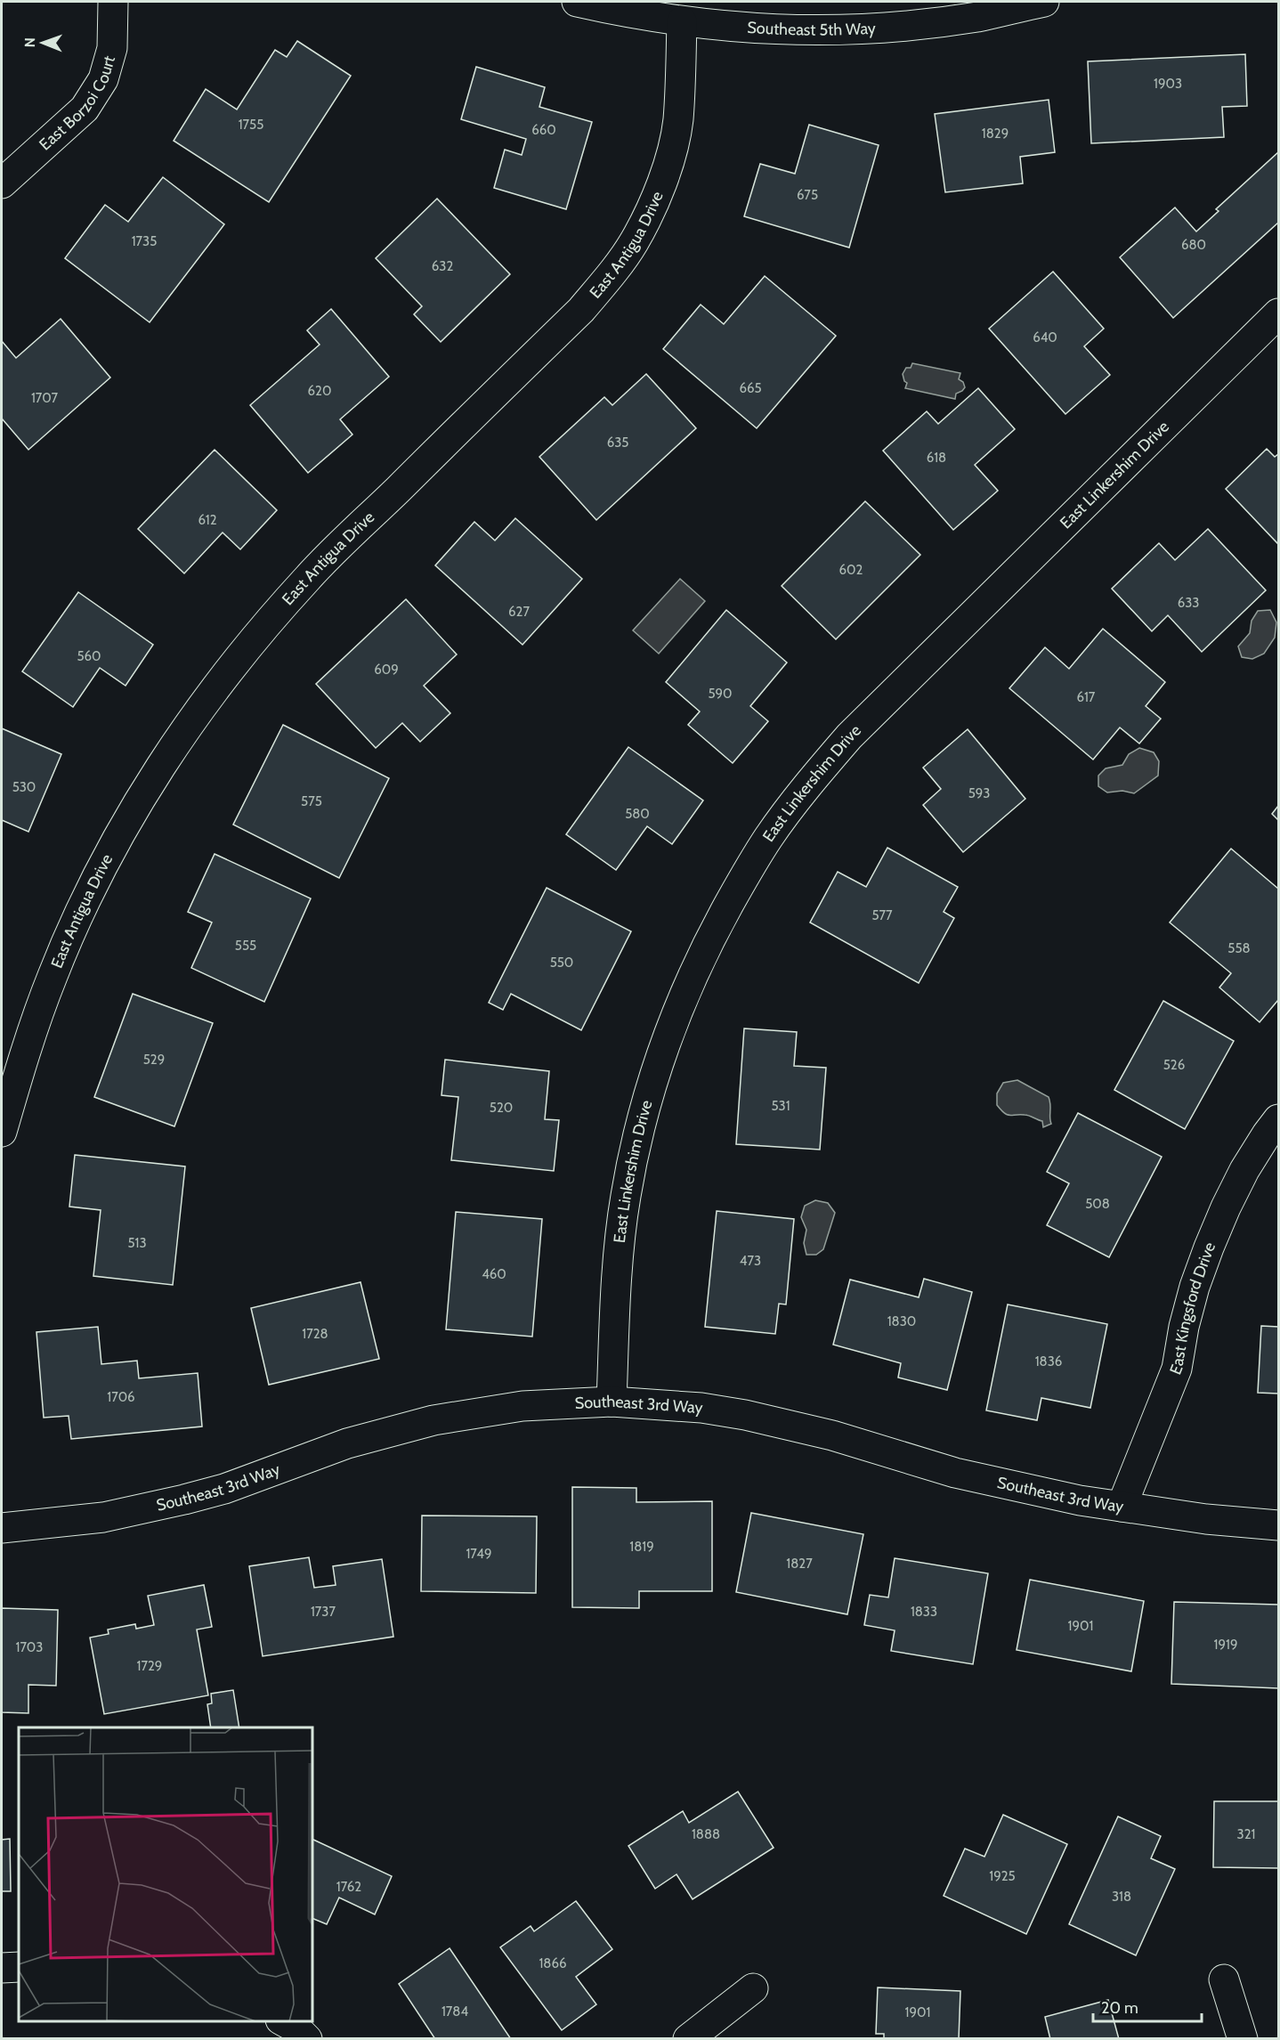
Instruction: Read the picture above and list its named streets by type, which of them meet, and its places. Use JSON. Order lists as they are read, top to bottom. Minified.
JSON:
{"streets":{"street":["Southeast 5th Way","East Borzoi Court","East Antigua Drive","East Linkershim Drive","East Kingsford Drive","Southeast 3rd Way"]},"crossings":[["Southeast 5th Way","East Antigua Drive"],["East Linkershim Drive","Southeast 3rd Way"],["East Kingsford Drive","Southeast 3rd Way"]],"house_numbers":["1903","1755","660","1829","675","1735","680","632","640","665","620","1707","635","618","612","602","633","627","560","609","590","617","530","593","575","580","577","555","558","550","529","526","531","520","508","513","473","460","1830","1728","1836","1706","1819","1749","1827","1737","1833","1901","1919","1703","1729","1888","321","1925","1762","318","1866","1784","1901"],"scale_bar":"20 m","north":"left"}
